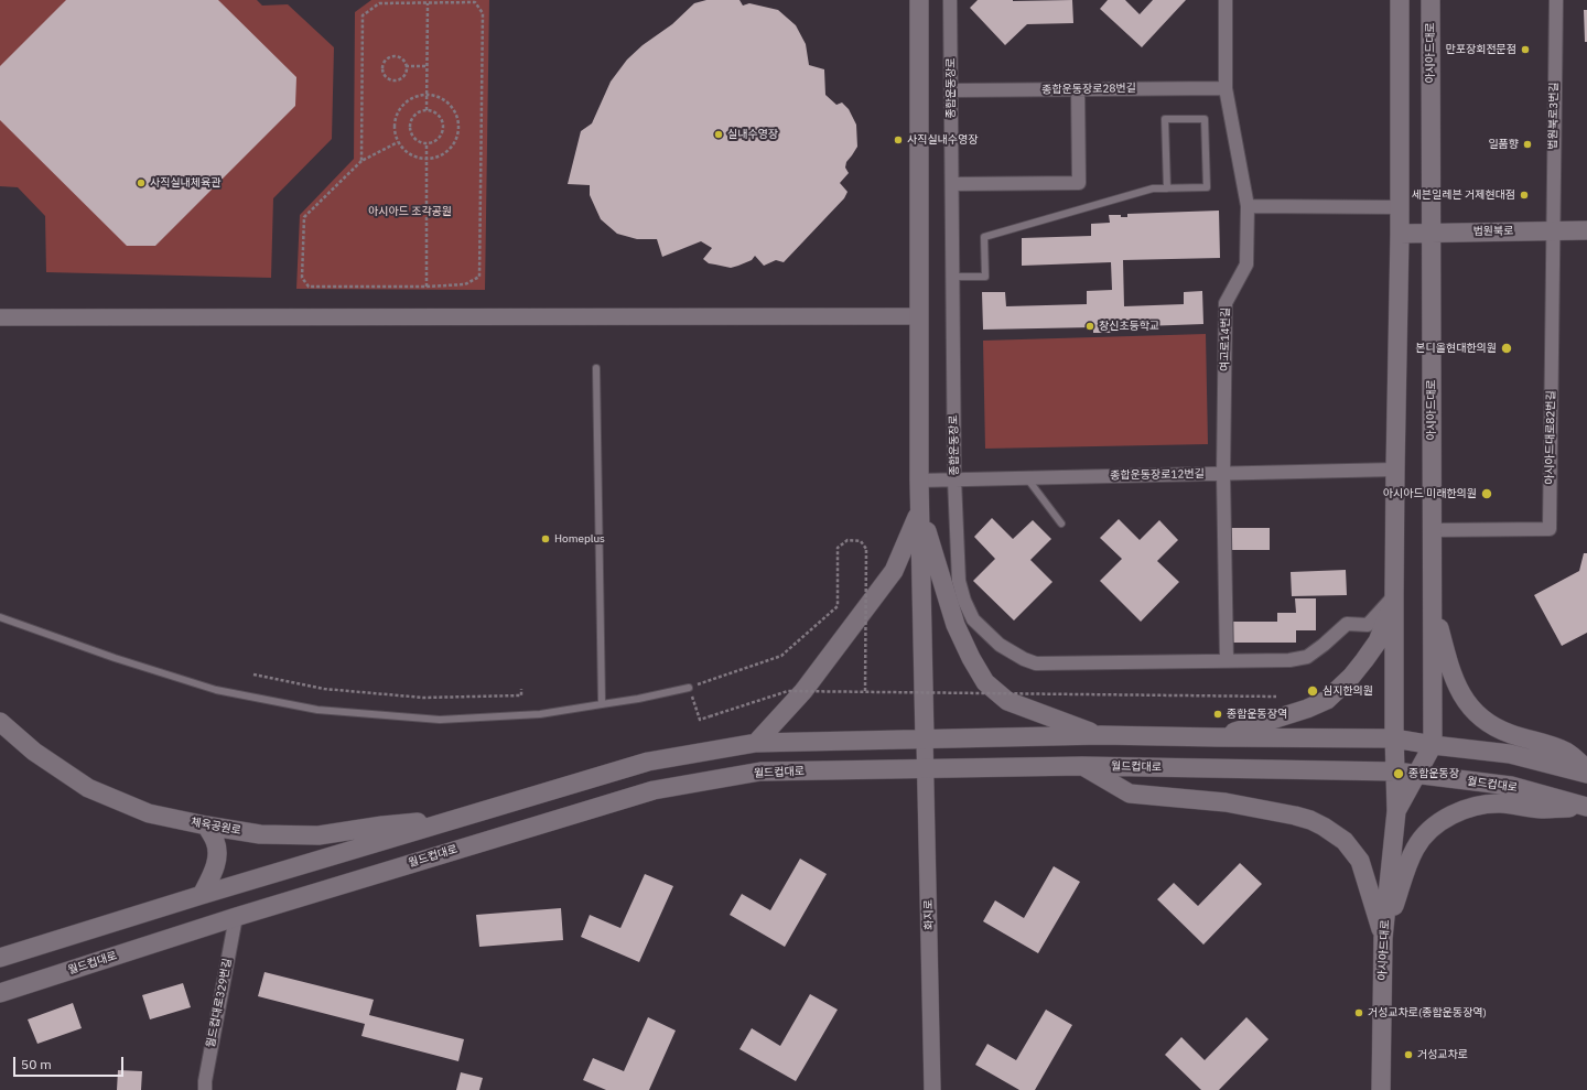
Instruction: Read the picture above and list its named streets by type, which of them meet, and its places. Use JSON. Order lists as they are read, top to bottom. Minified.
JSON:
{"streets":{"main road":["아시아드대로","법원북로","월드컵대로","체육공원로"],"street":["종합운동장로","종합운동장로28번길","법원북로3번길","여고로14번길","아시아드대로82번길","종합운동장로12번길","화지로","월드컵대로329번길"]},"crossings":[["아시아드대로","종합운동장로"],["아시아드대로","법원북로"],["아시아드대로","아시아드대로82번길"],["아시아드대로","종합운동장로12번길"],["아시아드대로","월드컵대로"],["종합운동장로","종합운동장로28번길"],["종합운동장로","여고로14번길"],["종합운동장로","종합운동장로12번길"],["종합운동장로28번길","여고로14번길"],["법원북로3번길","법원북로"],["법원북로3번길","아시아드대로82번길"],["법원북로","아시아드대로82번길"],["여고로14번길","종합운동장로12번길"],["월드컵대로","화지로"],["월드컵대로","월드컵대로329번길"]],"parks":["아시아드 조각공원"],"places":["만포장회전문점","실내수영장","사직실내수영장","일품향","사직실내체육관","세븐일레븐 거제현대점","창신초등학교","본디올현대한의원","아시아드 미래한의원","Homeplus","심지한의원","종합운동장역","종합운동장","거성교차로(종합운동장역)","거성교차로"],"scale_bar":"50 m"}
